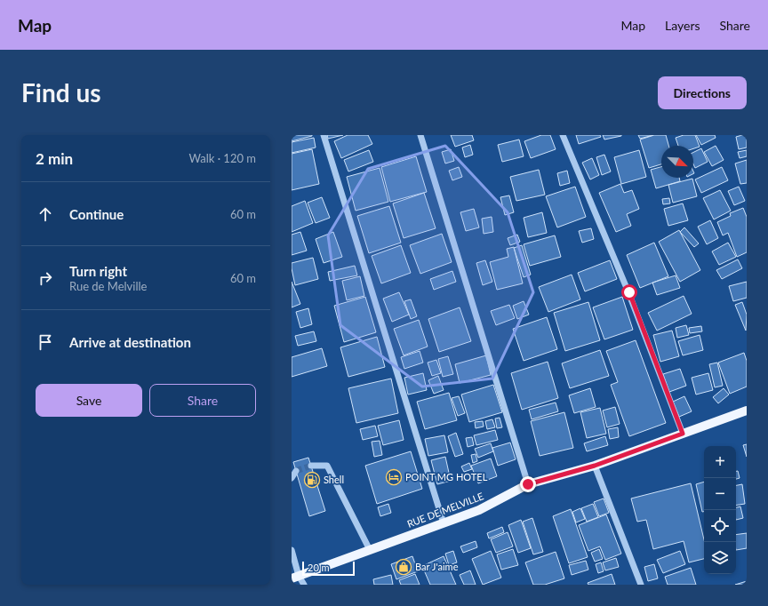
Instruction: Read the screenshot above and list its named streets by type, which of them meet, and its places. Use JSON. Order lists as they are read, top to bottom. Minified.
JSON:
{"streets":{"main road":["RUE DE MELVILLE"]},"places":{"hotel":["POINT MG HOTEL"],"fuel station":["Shell"],"shop":["Bar J'aime"]},"scale_bar":"20 m","north":"bottom right","page":{"header":"Map","nav":["Map","Layers","Share"],"buttons":["Directions",["Save","Share"]],"title":"Find us","heading":["2 min","Walk · 120 m"],"list":[["Continue","60 m"],["Turn right","Rue de Melville","60 m"],"Arrive at destination"],"map_buttons":["+","−"],"scale":"20 m"}}
